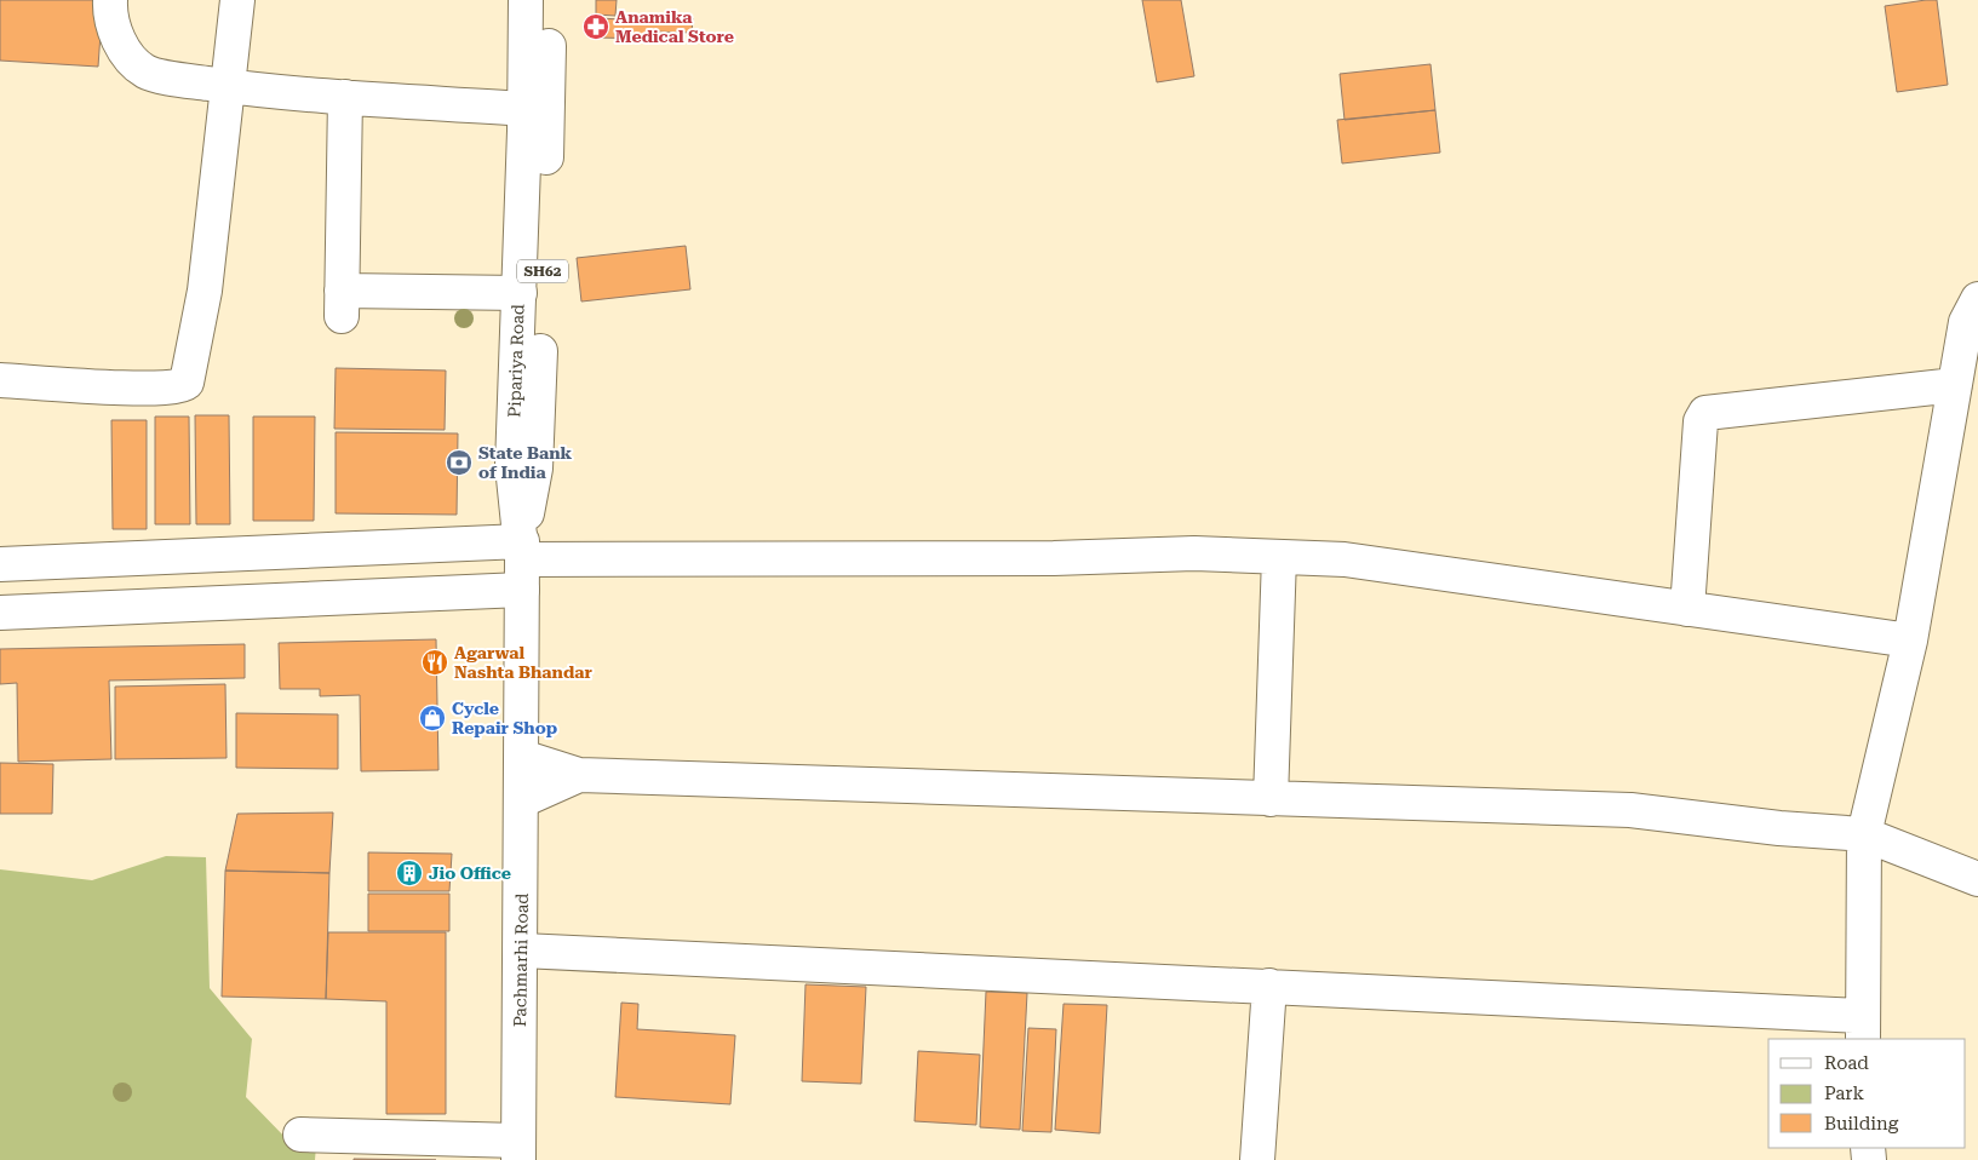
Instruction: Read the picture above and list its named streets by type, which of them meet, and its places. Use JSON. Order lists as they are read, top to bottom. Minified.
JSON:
{"streets":{"street":["SH62","Pipariya Road","Pachmarhi Road"]},"crossings":[["Pipariya Road","Pachmarhi Road"]],"places":{"pharmacy":["Anamika Medical Store"],"bank":["State Bank of India"],"restaurant":["Agarwal Nashta Bhandar"],"shop":["Cycle Repair Shop"],"building":["Jio Office"]},"legend":["Road","Park","Building"]}
